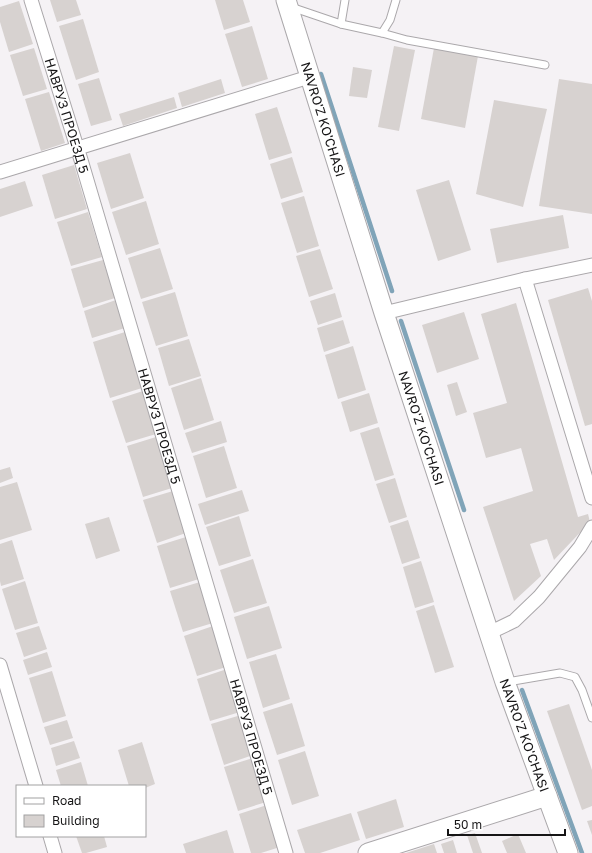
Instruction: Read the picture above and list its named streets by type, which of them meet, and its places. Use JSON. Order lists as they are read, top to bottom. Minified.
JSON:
{"streets":{"street":["НАВРУЗ ПРОЕЗД 5","NAVRO'Z KO'CHASI"]},"legend":["Road","Building"],"scale_bar":"50 m"}
